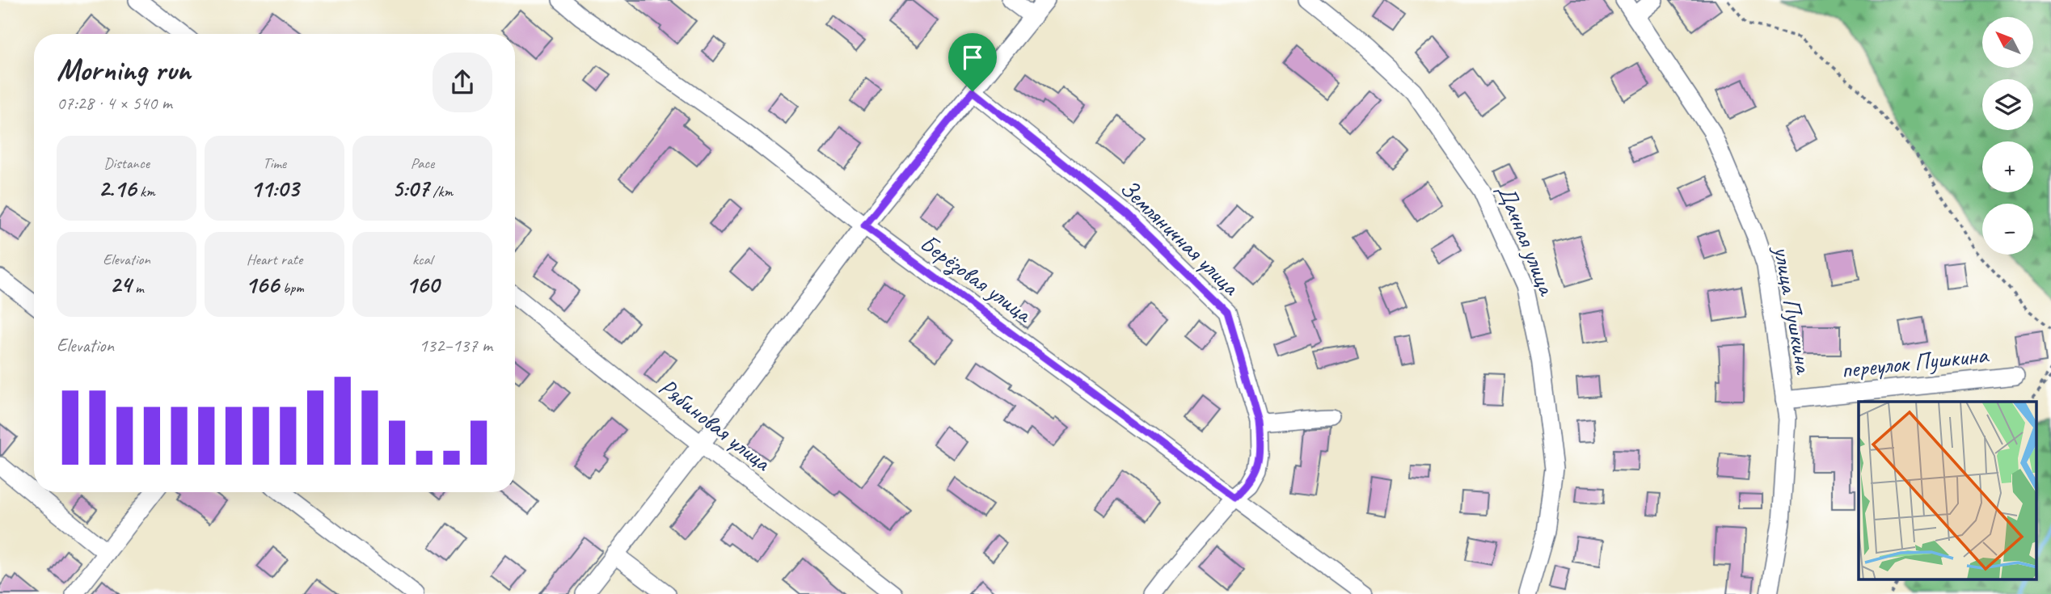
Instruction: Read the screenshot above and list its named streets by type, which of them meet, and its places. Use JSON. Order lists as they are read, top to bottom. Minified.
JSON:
{"streets":{"street":["Земляничная улица","Дачная улица","Берёзовая улица","улица Пушкина","переулок Пушкина","Рябиновая улица"]},"crossings":[["Земляничная улица","Берёзовая улица"],["улица Пушкина","переулок Пушкина"]],"north":"top left","page":{"map_buttons":["+","−"],"heading":["Morning run","07:28 · 4 × 540 m"],"stats":[["Distance","2.16 km"],["Time","11:03"],["Pace","5:07 /km"],["Elevation","24 m"],["Heart rate","166 bpm"],["kcal","160"]],"chart":["Elevation","132–137 m"]}}
